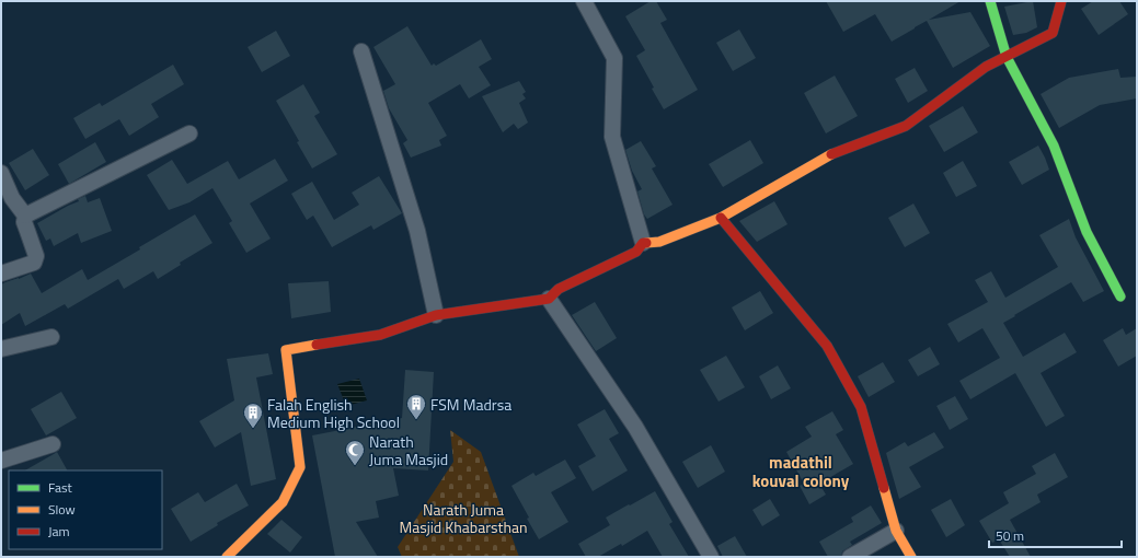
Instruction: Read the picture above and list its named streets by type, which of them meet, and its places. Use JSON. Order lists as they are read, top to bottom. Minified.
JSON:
{"districts":["madathil kouval colony"],"parks":["Narath Juma Masjid Khabarsthan"],"places":{"building":["FSM Madrsa","Falah English Medium High School"],"mosque":["Narath Juma Masjid"]},"legend":["Fast","Slow","Jam"],"scale_bar":"50 m"}
